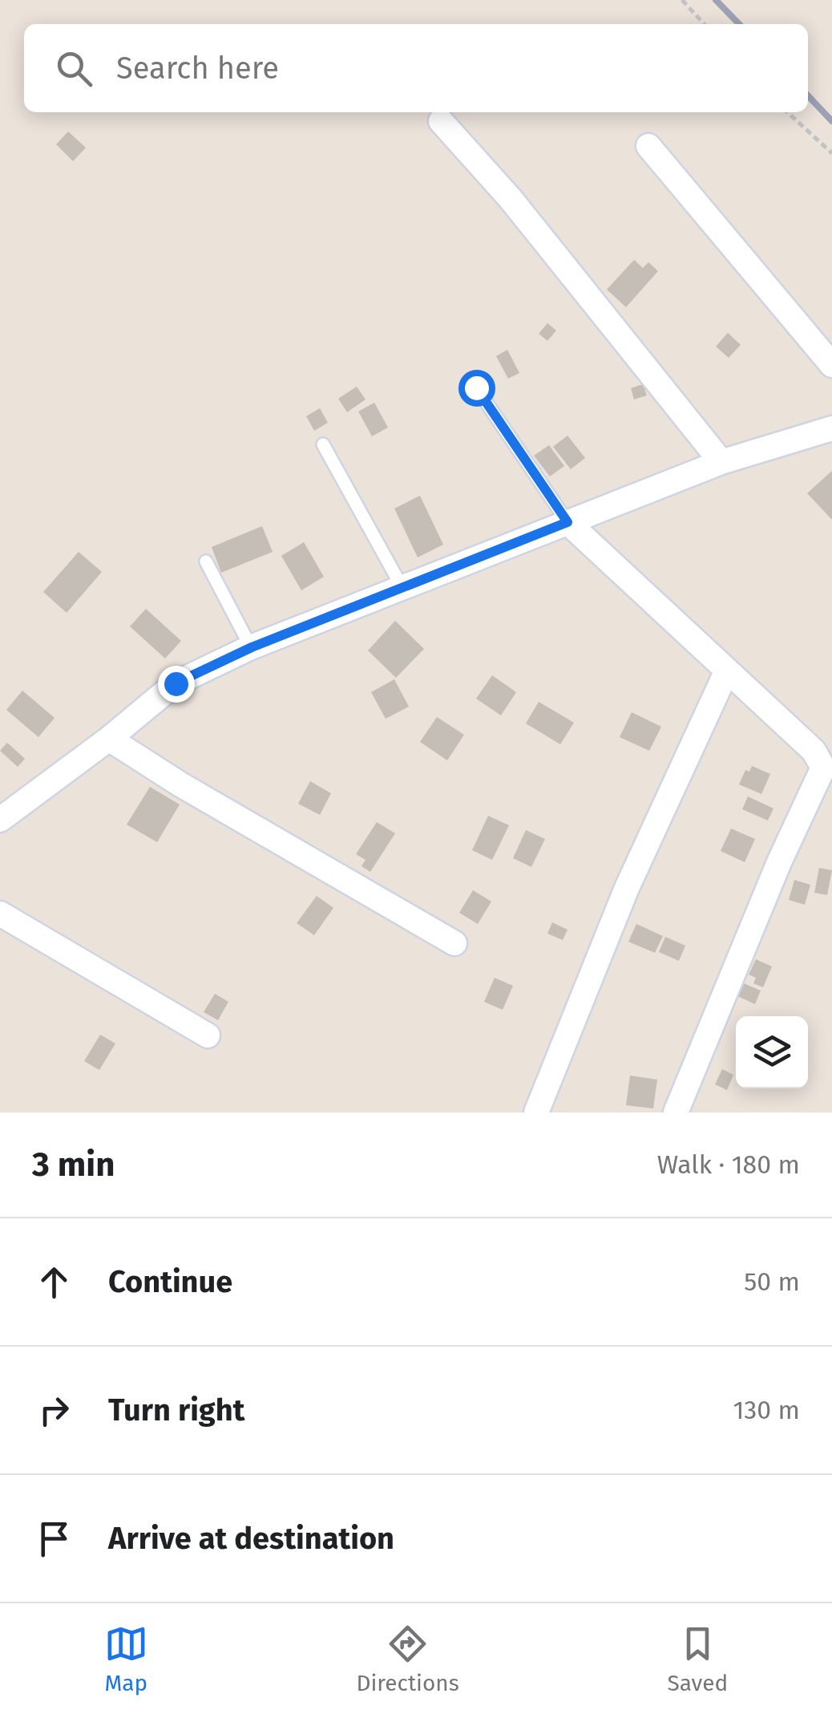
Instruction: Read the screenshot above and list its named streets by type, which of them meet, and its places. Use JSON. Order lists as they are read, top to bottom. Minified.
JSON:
{"page":{"search":"Search here","heading":["3 min","Walk · 180 m"],"list":[["Continue","50 m"],["Turn right","130 m"],"Arrive at destination"],"nav":["Map","Directions","Saved"]}}
